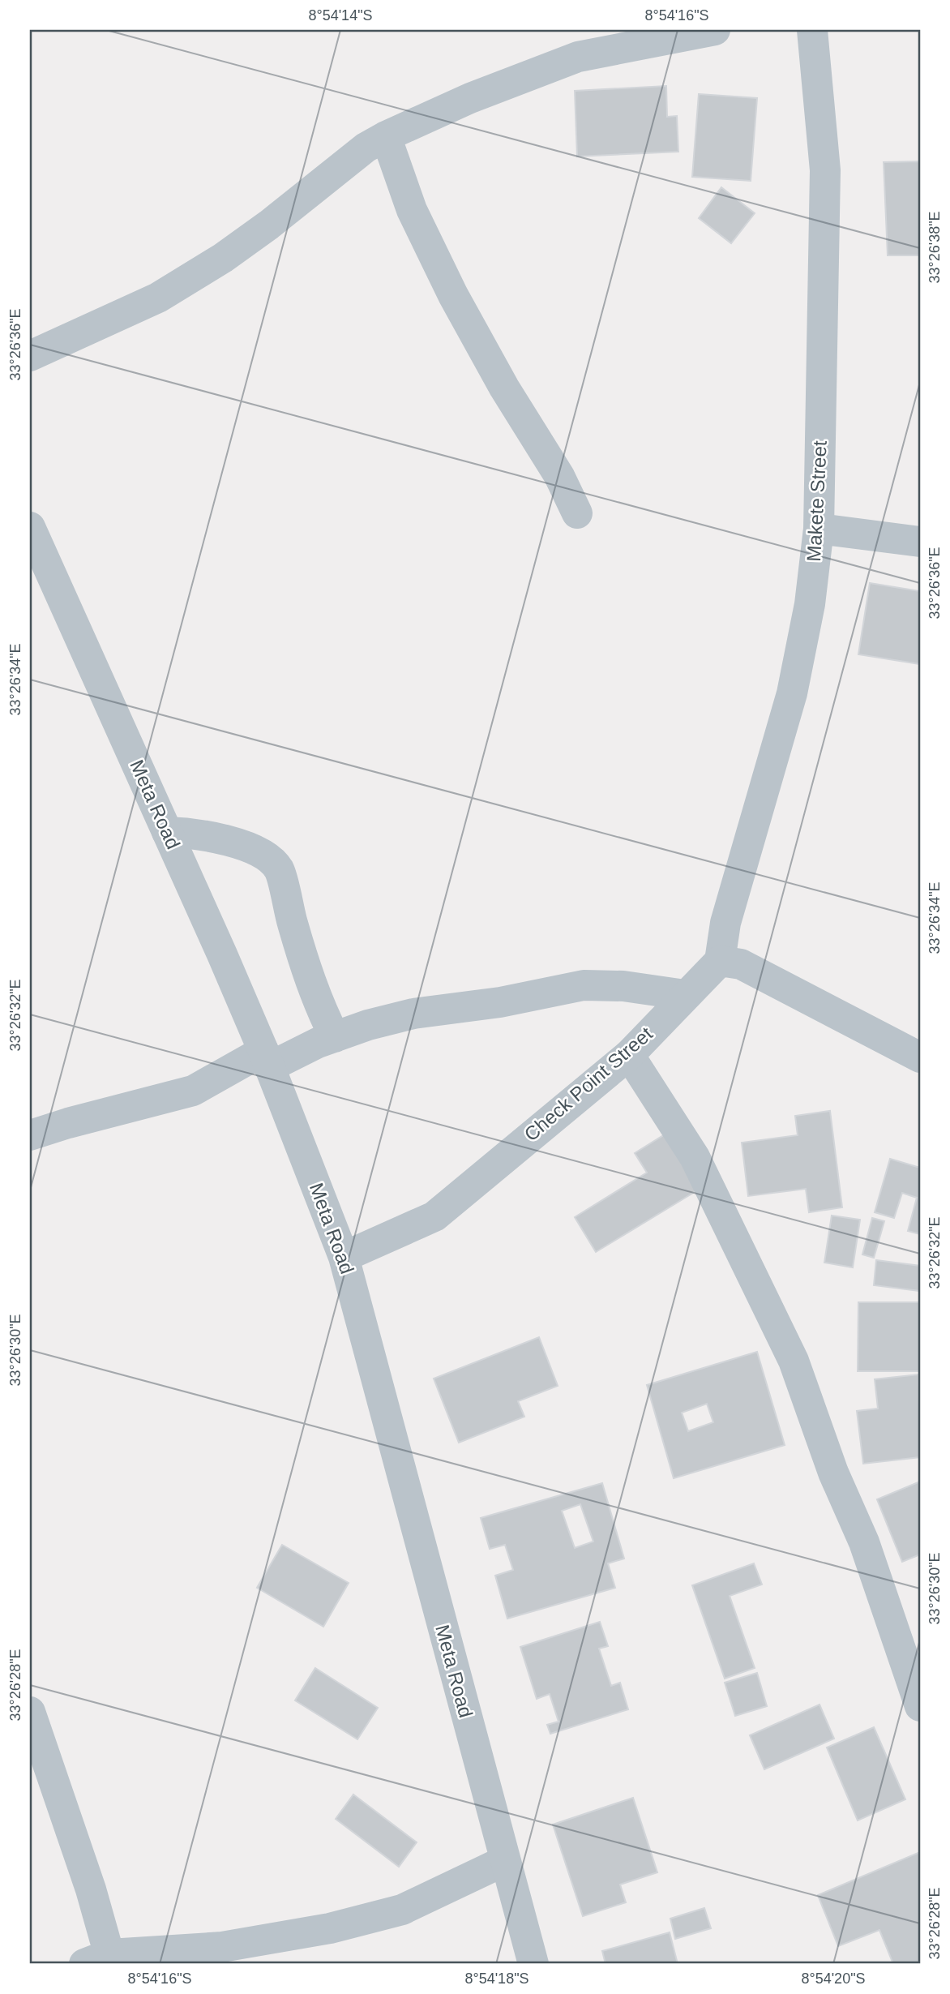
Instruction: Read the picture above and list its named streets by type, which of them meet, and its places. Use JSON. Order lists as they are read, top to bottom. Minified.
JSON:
{"streets":{"street":["Makete Street","Meta Road","Check Point Street"]},"crossings":[["Makete Street","Check Point Street"],["Meta Road","Check Point Street"]],"coordinates":["8°54'14\"S","8°54'16\"S","33°26'38\"E","33°26'36\"E","33°26'34\"E","33°26'32\"E","33°26'30\"E","33°26'28\"E","8°54'18\"S","8°54'20\"S"]}
